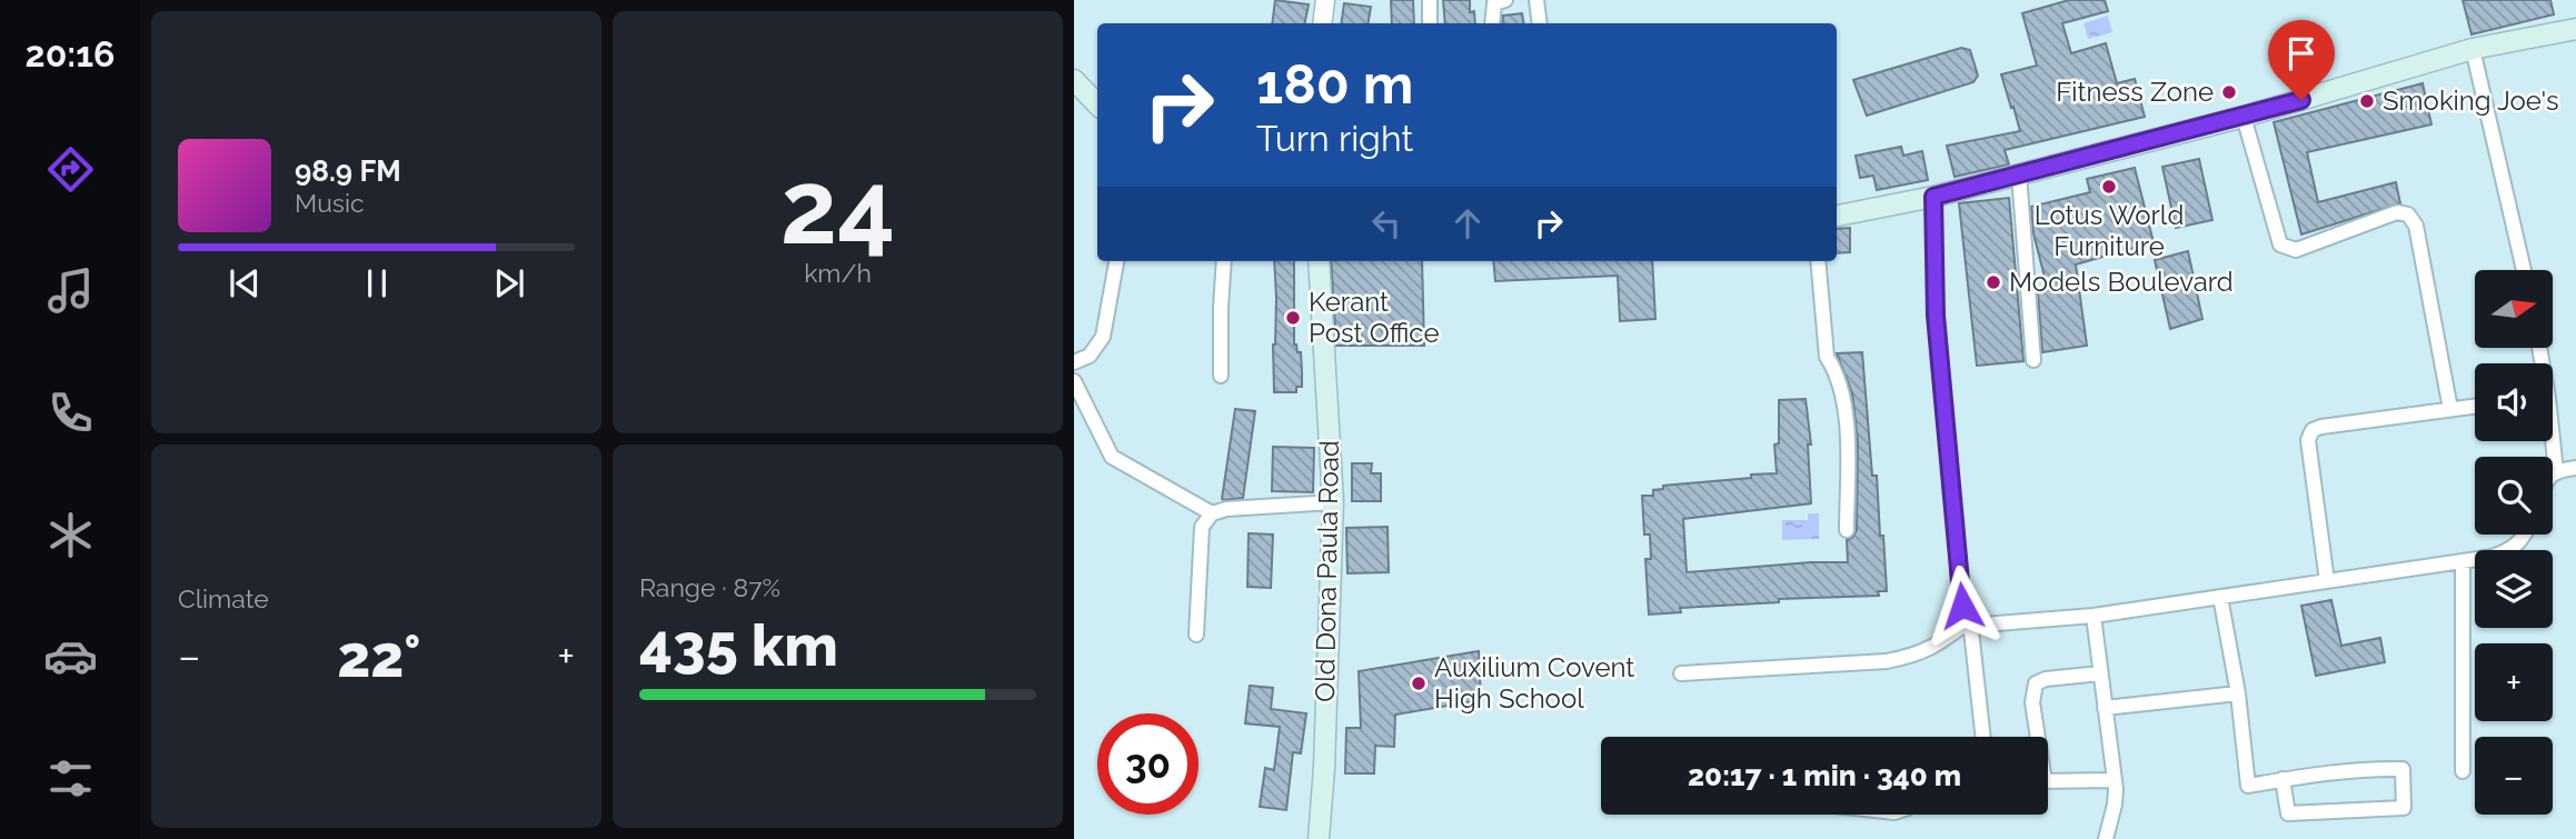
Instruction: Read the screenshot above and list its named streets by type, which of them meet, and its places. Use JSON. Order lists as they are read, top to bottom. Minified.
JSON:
{"streets":{"main road":["Old Dona Paula Road"]},"places":["Fitness Zone","Smoking Joe's","Lotus World Furniture","Models Boulevard","Kerant Post Office","Auxilium Covent High School"],"north":"right","page":{"tabs":"20:16","tile":[["24","km/h"],"Climate",["Range · 87%","435 km"]],"turn":["180 m","Turn right"],"song":["98.9 FM","Music"],"map_buttons":["+","−"],"heat":["−","22°","+"],"limit":"30","trip":"20:17 · 1 min · 340 m"}}
